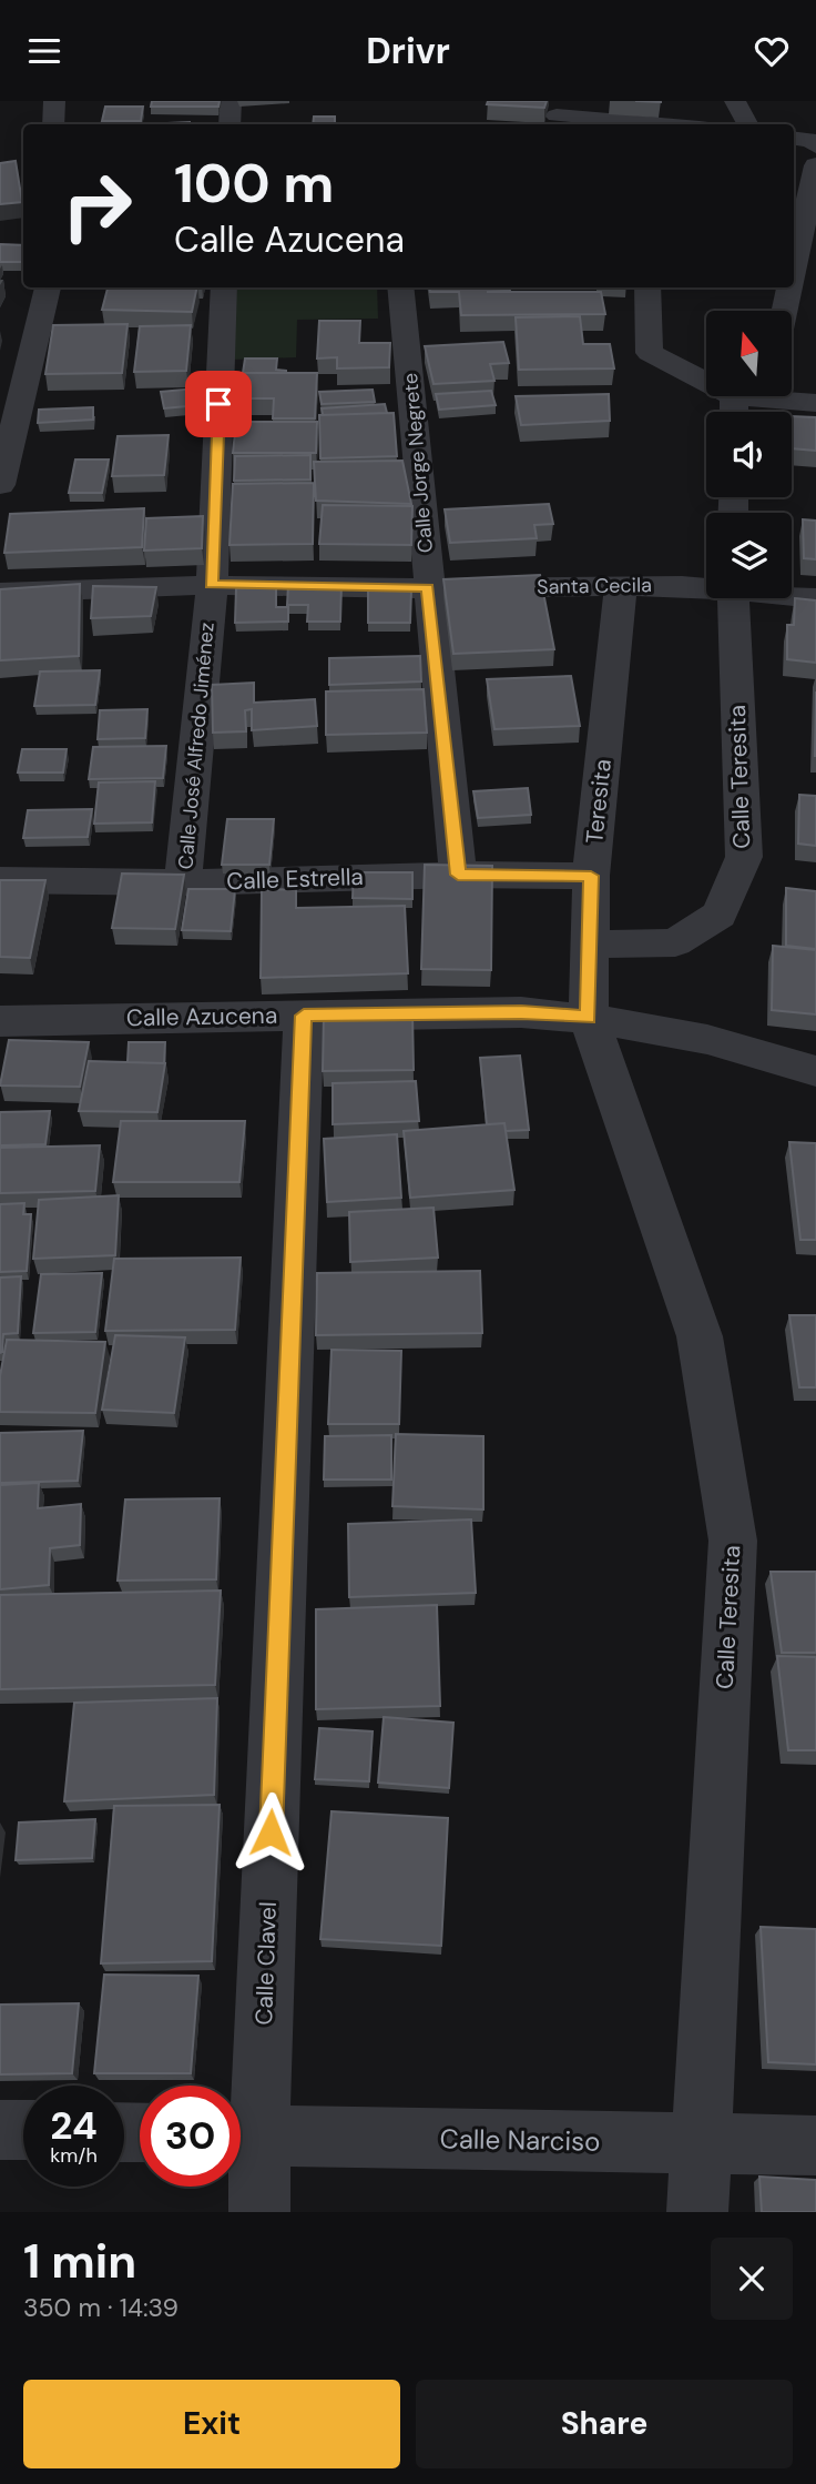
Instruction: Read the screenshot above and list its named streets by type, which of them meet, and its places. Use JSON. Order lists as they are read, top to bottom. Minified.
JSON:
{"streets":{"street":["Calle Jorge Negrete","Santa Cecila","Calle José Alfredo Jiménez","Calle Teresita","Teresita","Calle Estrella","Calle Azucena","Calle Clavel","Calle Narciso"]},"crossings":[["Calle Jorge Negrete","Santa Cecila"],["Calle Jorge Negrete","Calle Estrella"],["Santa Cecila","Calle José Alfredo Jiménez"],["Santa Cecila","Teresita"],["Calle José Alfredo Jiménez","Calle Estrella"],["Calle Teresita","Teresita"],["Calle Teresita","Calle Azucena"],["Calle Teresita","Calle Narciso"],["Teresita","Calle Estrella"],["Teresita","Calle Azucena"],["Calle Azucena","Calle Clavel"],["Calle Clavel","Calle Narciso"]],"north":"top","page":{"header":"Drivr","turn":["100 m","Calle Azucena"],"speed":"24 km/h","limit":"30","heading":["1 min","350 m · 14:39"],"buttons":["Exit","Share"]}}
